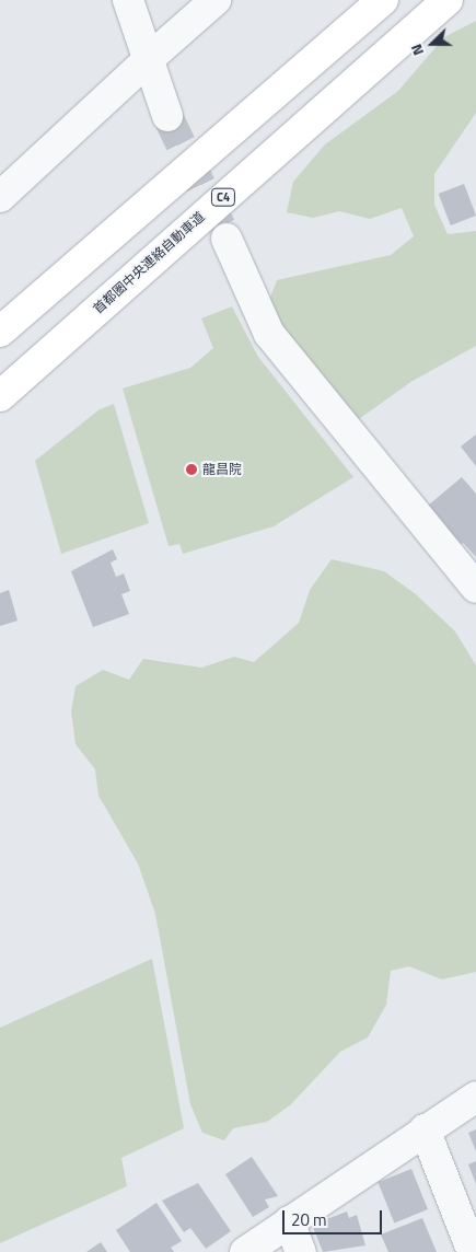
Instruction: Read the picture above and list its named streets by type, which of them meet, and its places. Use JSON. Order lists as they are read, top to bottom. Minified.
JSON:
{"streets":{"highway":["C4","首都圏中央連絡自動車道"]},"places":["龍昌院"],"scale_bar":"20 m","north":"left"}
